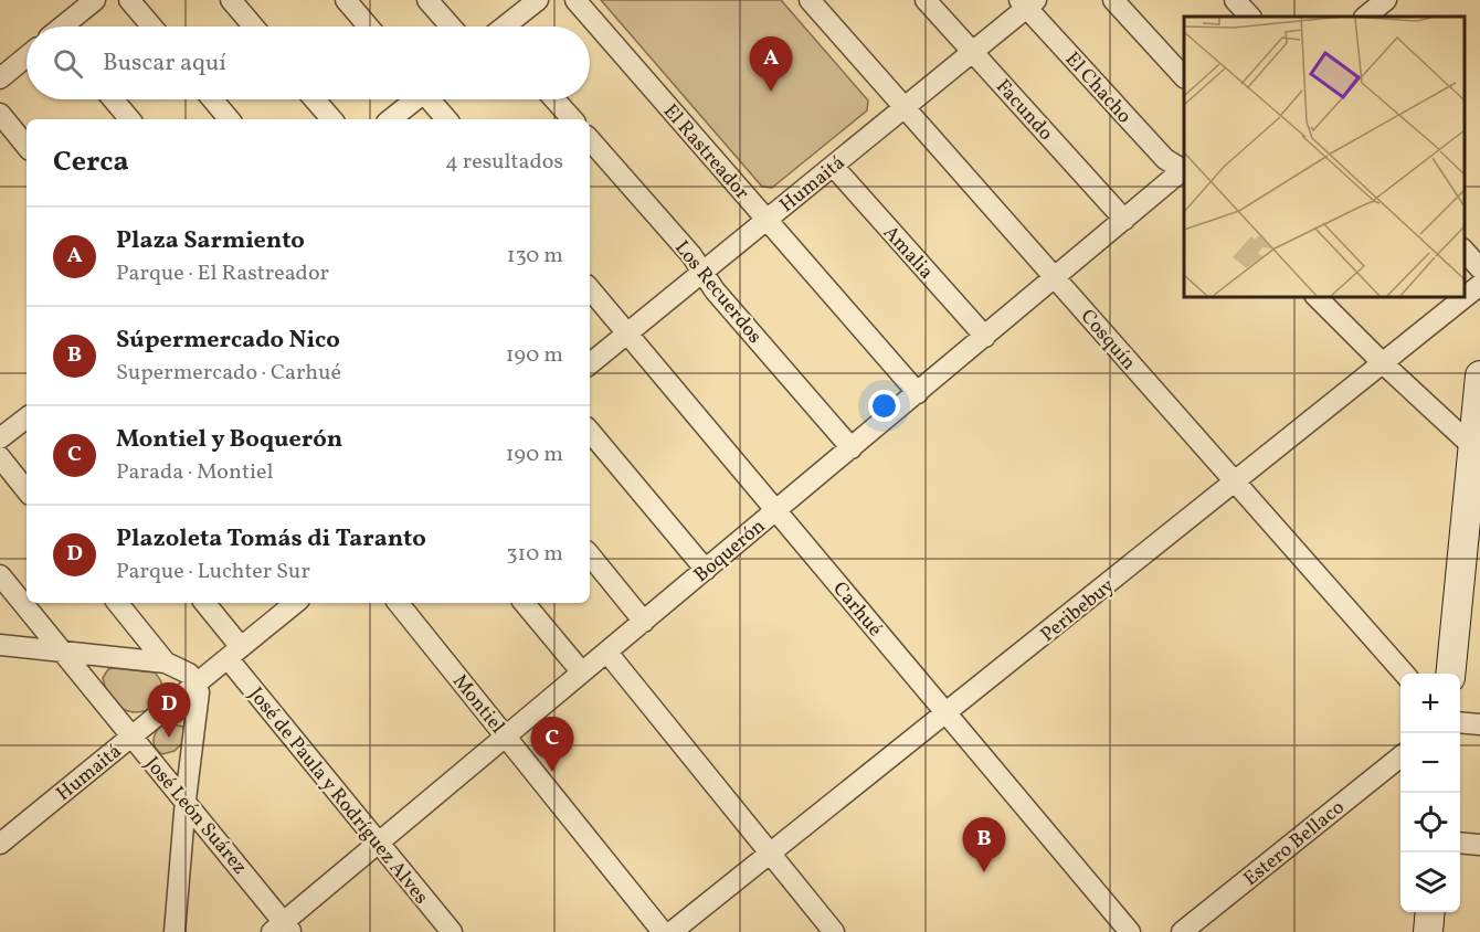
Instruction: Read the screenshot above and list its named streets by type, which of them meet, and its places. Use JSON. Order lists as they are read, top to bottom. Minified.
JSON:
{"streets":{"street":["El Chacho","Facundo","El Rastreador","Humaitá","Amalia","Los Recuerdos","Cosquín","Boquerón","Carhué","Peribebuy","Montiel","José de Paula y Rodríguez Alves","José León Suárez","Estero Bellaco"]},"crossings":[["El Chacho","Humaitá"],["El Chacho","Boquerón"],["Facundo","Humaitá"],["Facundo","Boquerón"],["El Rastreador","Humaitá"],["El Rastreador","Boquerón"],["Humaitá","Amalia"],["Humaitá","Los Recuerdos"],["Humaitá","Cosquín"],["Humaitá","Carhué"],["Humaitá","José de Paula y Rodríguez Alves"],["Humaitá","José León Suárez"],["Amalia","Boquerón"],["Los Recuerdos","Boquerón"],["Cosquín","Boquerón"],["Cosquín","Peribebuy"],["Boquerón","Carhué"],["Boquerón","Montiel"],["Boquerón","José de Paula y Rodríguez Alves"],["Boquerón","José León Suárez"],["Carhué","Peribebuy"]],"page":{"search":"Buscar aquí","pins":["A","D","C","B"],"heading":["Cerca","4 resultados"],"list":[{"mark":"A","name":"Plaza Sarmiento","note":"Parque · El Rastreador","value":"130 m"},{"mark":"B","name":"Súpermercado Nico","note":"Supermercado · Carhué","value":"190 m"},{"mark":"C","name":"Montiel y Boquerón","note":"Parada · Montiel","value":"190 m"},{"mark":"D","name":"Plazoleta Tomás di Taranto","note":"Parque · Luchter Sur","value":"310 m"}],"map_buttons":["+","−"]}}
